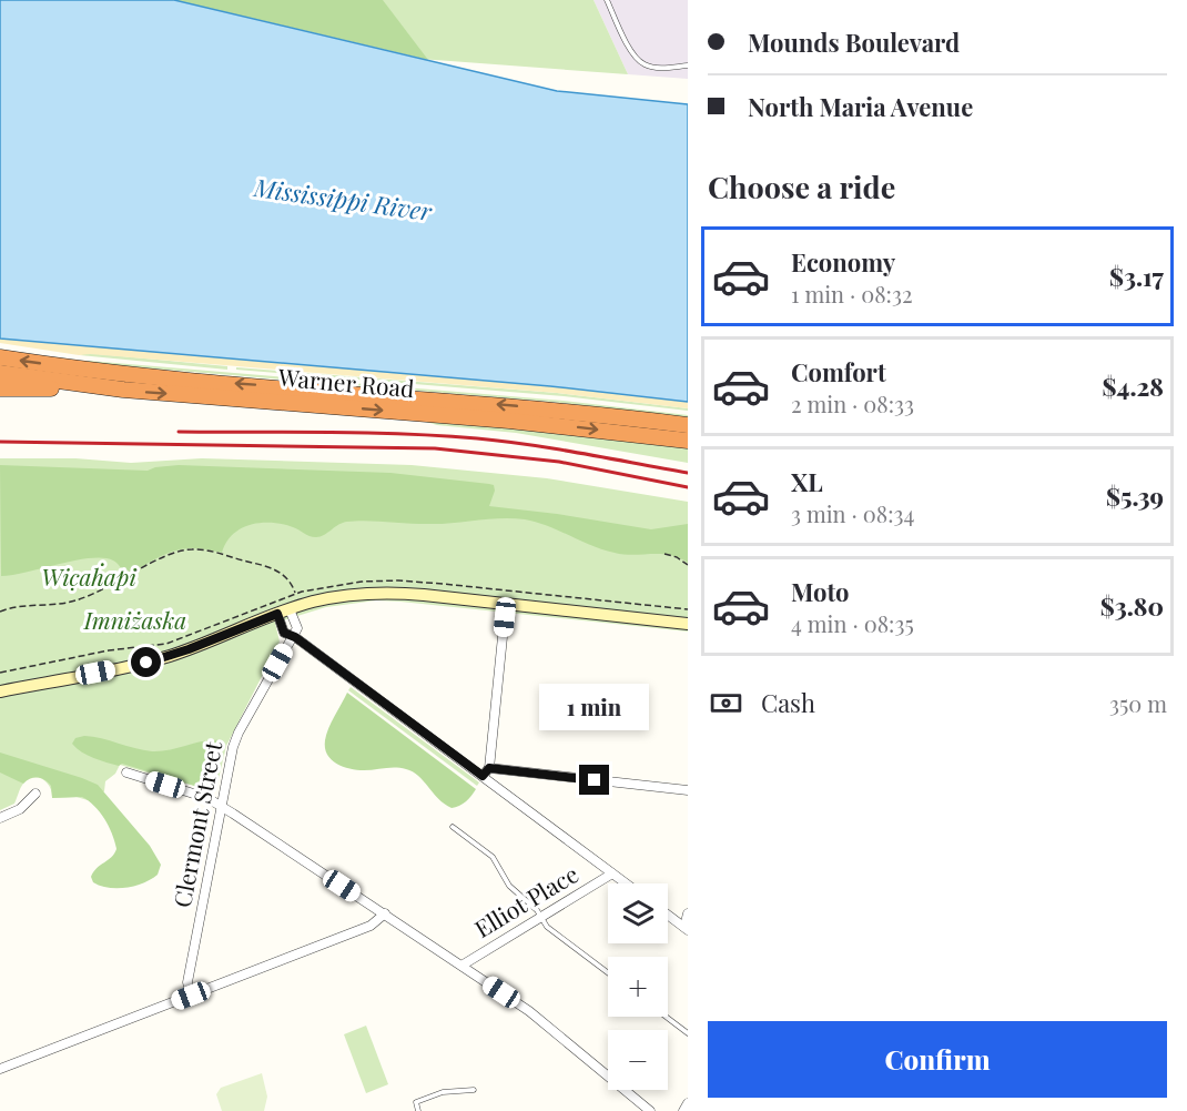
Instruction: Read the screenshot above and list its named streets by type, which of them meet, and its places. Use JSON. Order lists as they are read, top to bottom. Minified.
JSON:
{"streets":{"highway":["Warner Road"],"street":["Clermont Street","Elliot Place"]},"water":["Mississippi River"],"parks":["Wic̣aḣapi","Imniżaska"],"page":{"banner":["Mounds Boulevard","North Maria Avenue"],"heading":"Choose a ride","list":[{"name":"Economy","note":"1 min · 08:32","value":"$3.17"},{"name":"Comfort","note":"2 min · 08:33","value":"$4.28"},{"name":"XL","note":"3 min · 08:34","value":"$5.39"},{"name":"Moto","note":"4 min · 08:35","value":"$3.80"}],"pay":["Cash","350 m"],"bubble":"1 min","map_buttons":["+","−"],"buttons":"Confirm"}}
